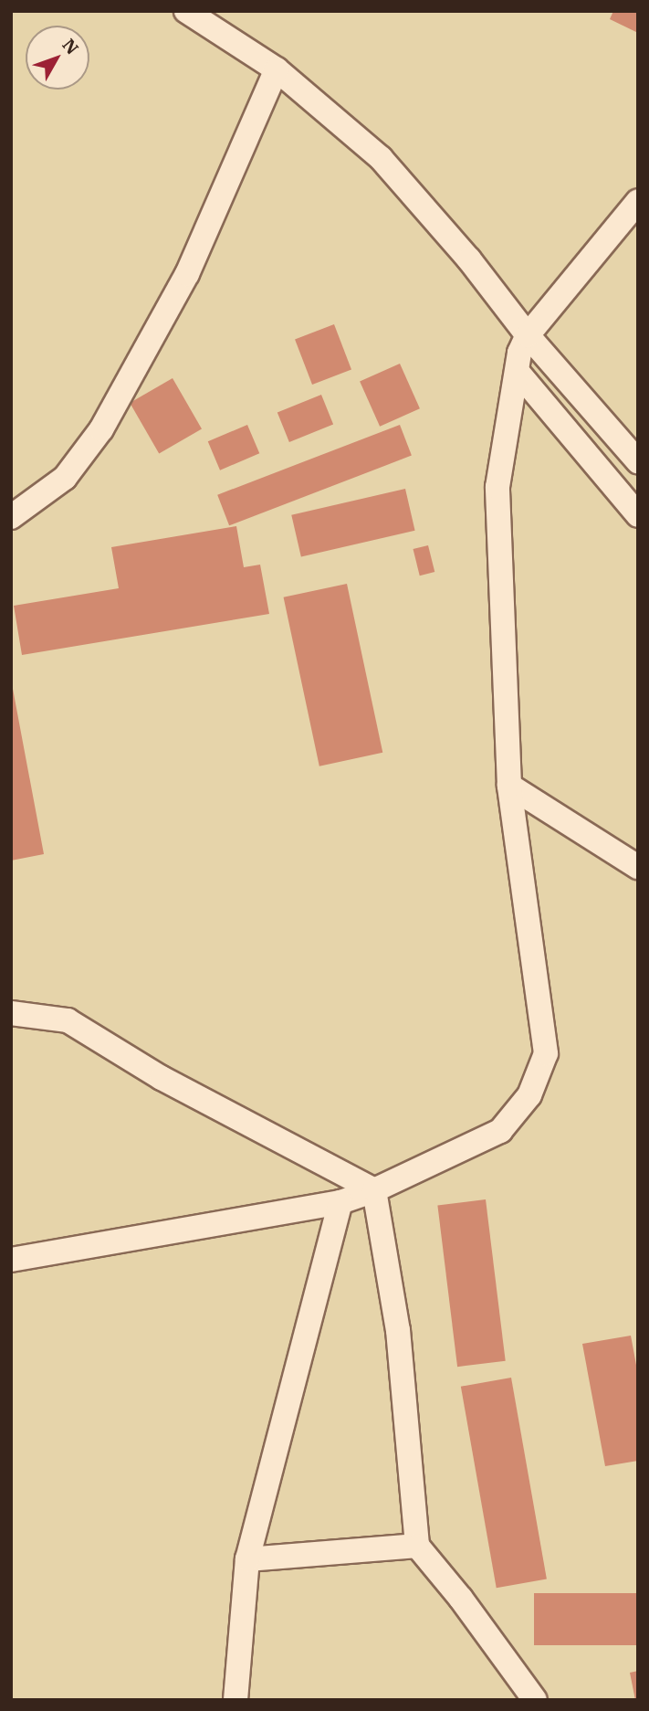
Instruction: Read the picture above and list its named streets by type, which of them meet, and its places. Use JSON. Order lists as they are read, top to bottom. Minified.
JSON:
{"north":"top right"}
